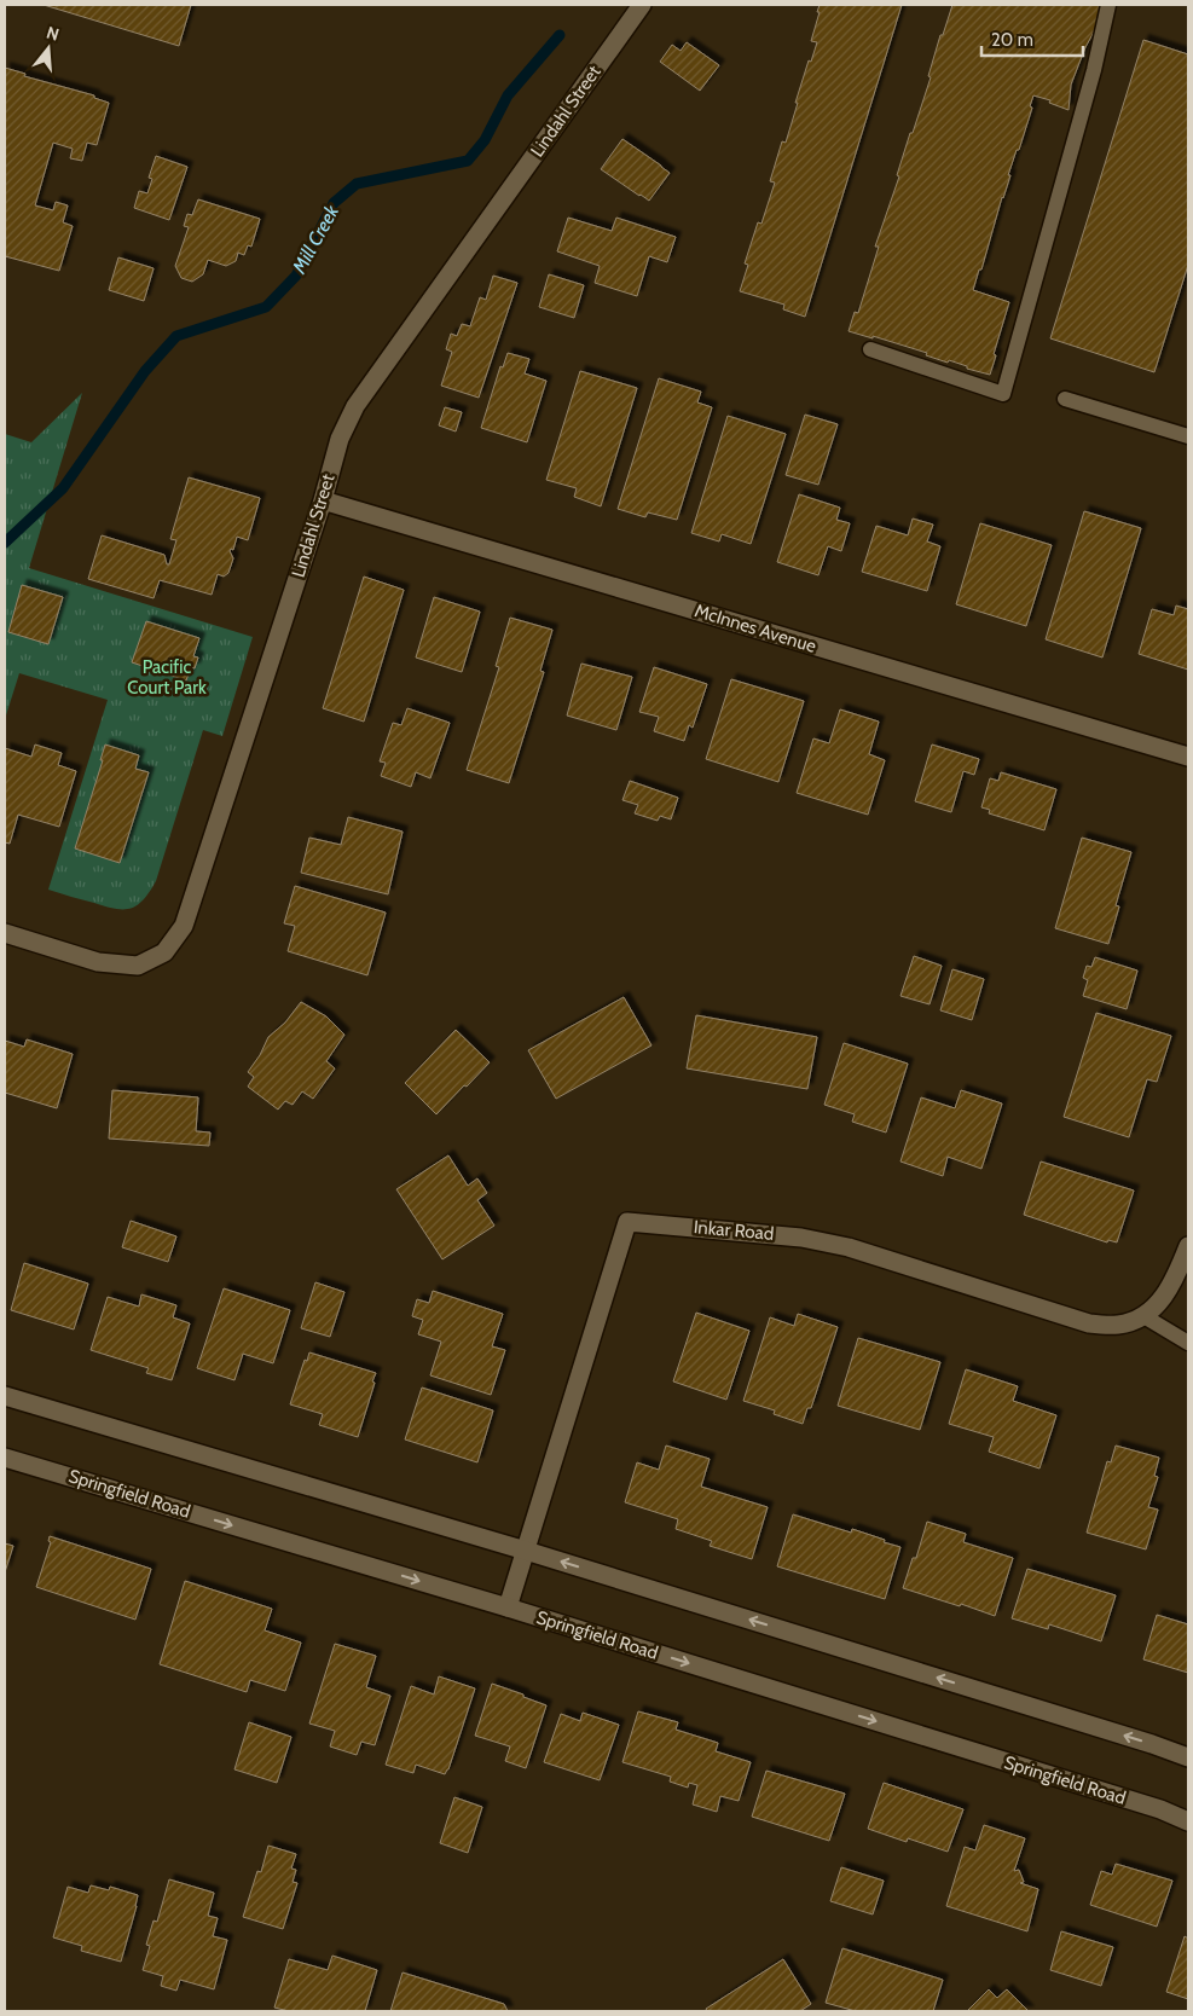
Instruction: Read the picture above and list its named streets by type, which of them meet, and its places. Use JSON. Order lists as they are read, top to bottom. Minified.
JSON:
{"streets":{"street":["Lindahl Street","McInnes Avenue","Inkar Road","Springfield Road"]},"crossings":[["Lindahl Street","McInnes Avenue"],["Inkar Road","Springfield Road"]],"water":["Mill Creek"],"parks":["Pacific Court Park"],"scale_bar":"20 m","north":"top"}
